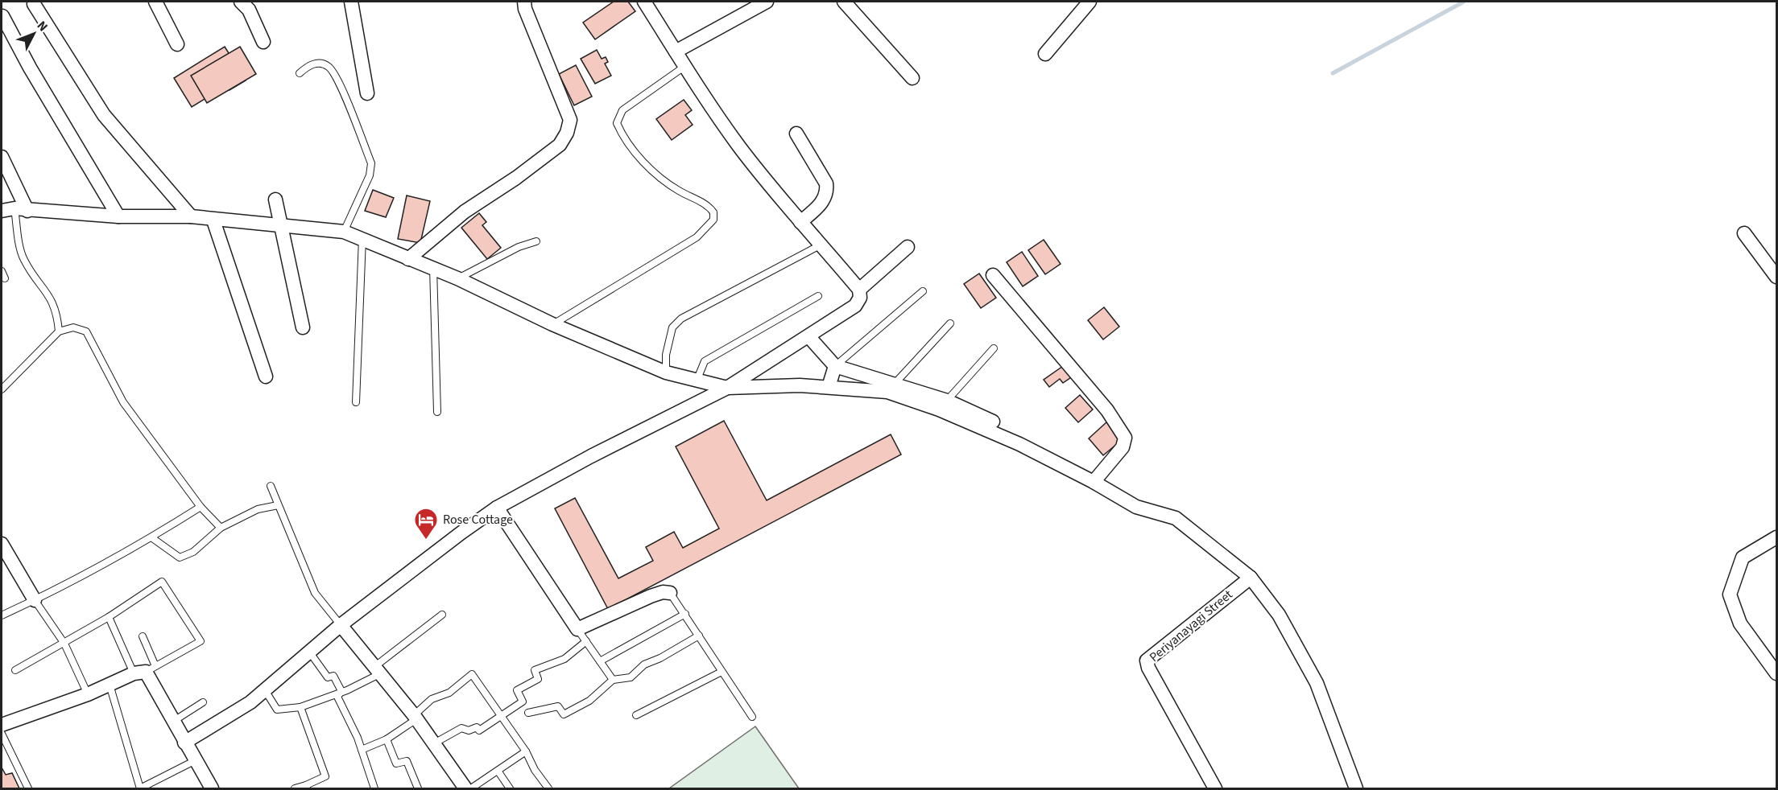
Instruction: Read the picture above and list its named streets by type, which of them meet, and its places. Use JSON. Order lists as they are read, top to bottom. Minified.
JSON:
{"streets":{"street":["Periyanayagi Street"]},"places":{"hotel":["Rose Cottage"]},"north":"top right"}
